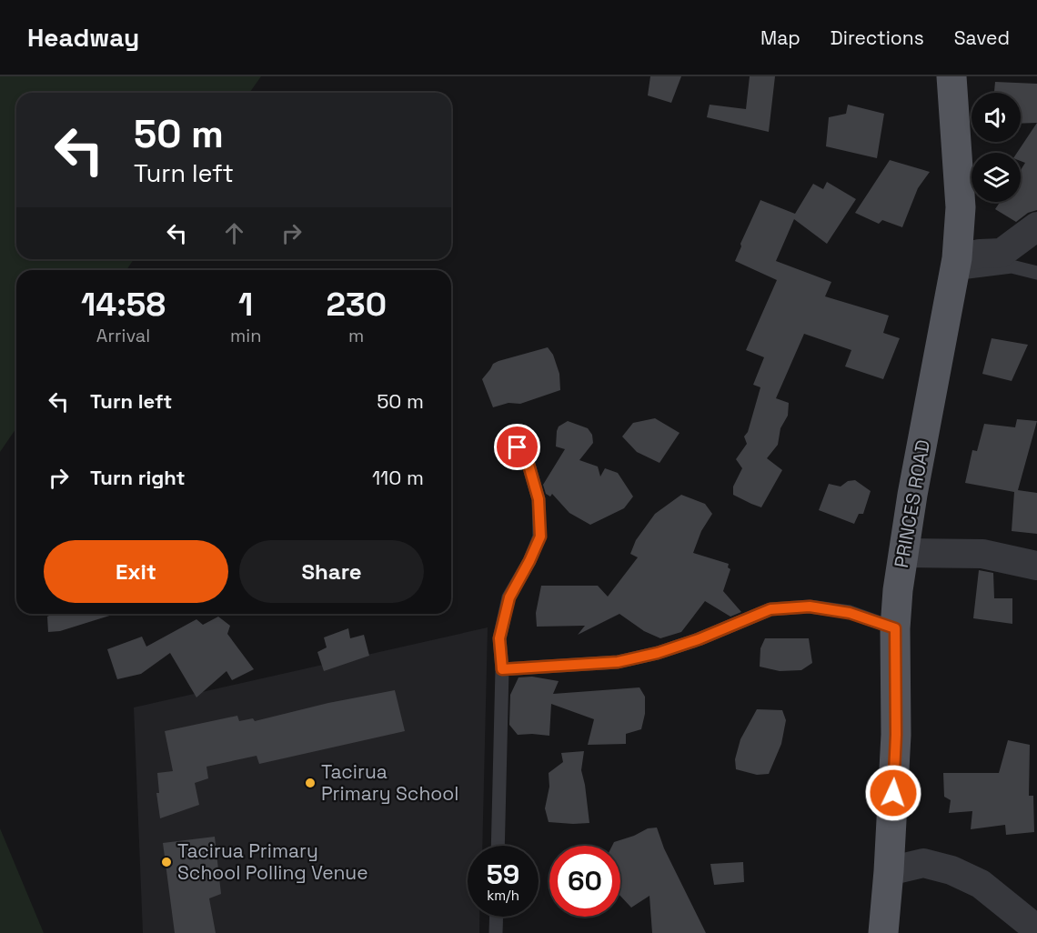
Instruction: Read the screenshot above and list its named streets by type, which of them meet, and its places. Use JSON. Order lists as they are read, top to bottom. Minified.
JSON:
{"streets":{"main road":["PRINCES ROAD"]},"places":["Tacirua Primary School","Tacirua Primary School Polling Venue"],"page":{"header":"Headway","nav":["Map","Directions","Saved"],"turn":["50 m","Turn left"],"eta":["14:58","Arrival","1","min","230","m"],"list":[{"name":"Turn left","value":"50 m"},{"name":"Turn right","value":"110 m"}],"buttons":["Exit","Share"],"speed":"59 km/h","limit":"60"}}
